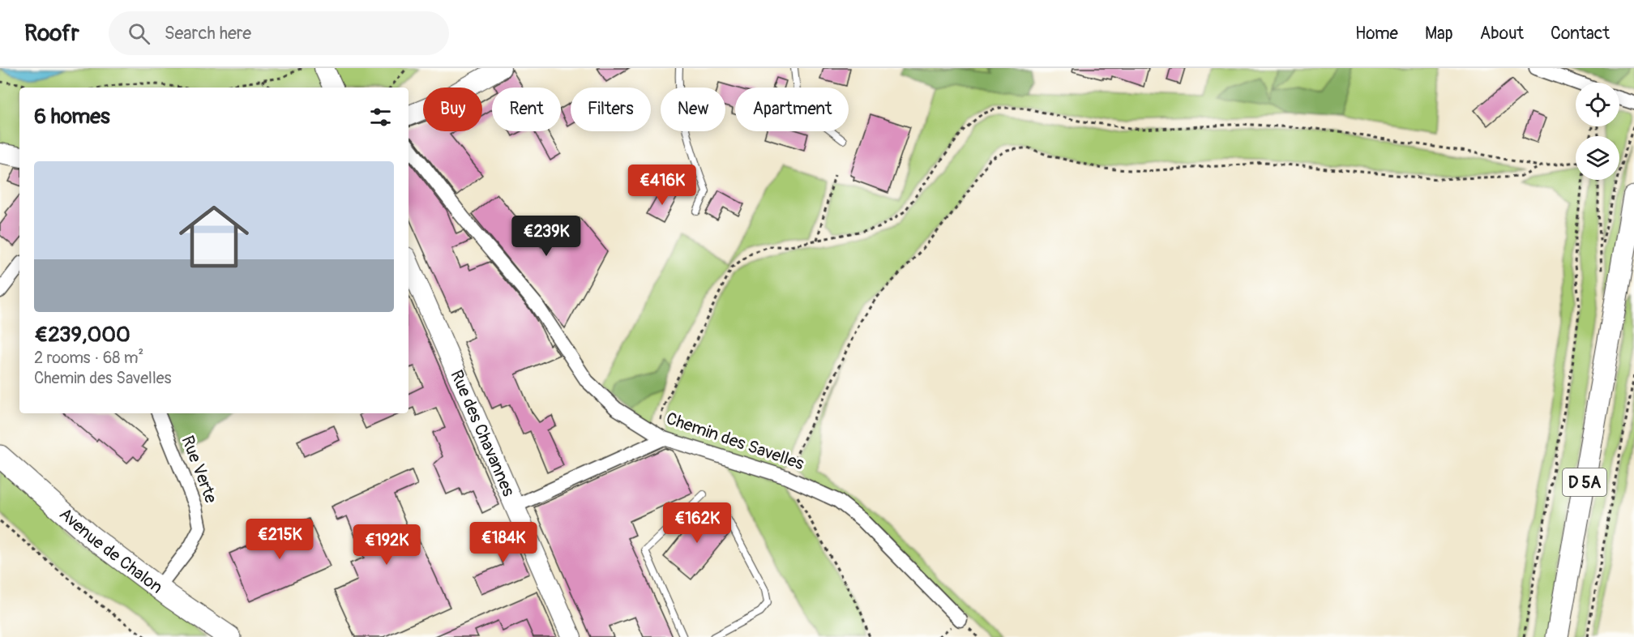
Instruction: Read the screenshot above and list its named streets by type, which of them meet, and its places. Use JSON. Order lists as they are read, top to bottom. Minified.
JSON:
{"streets":{"main road":["Rue des Chavannes","D 5A","Avenue de Chalon"],"street":["Chemin des Savelles","Rue Verte"]},"crossings":[["Rue Verte","Avenue de Chalon"]],"page":{"header":"Roofr","search":"Search here","nav":["Home","Map","About","Contact"],"chip":["Buy","Rent","Filters","New","Apartment"],"heading":"6 homes","list":[{"name":"€239,000","note":"2 rooms · 68 m² · Chemin des Savelles"}],"price":["€416K","€239K","€162K","€215K","€184K","€192K"]}}
